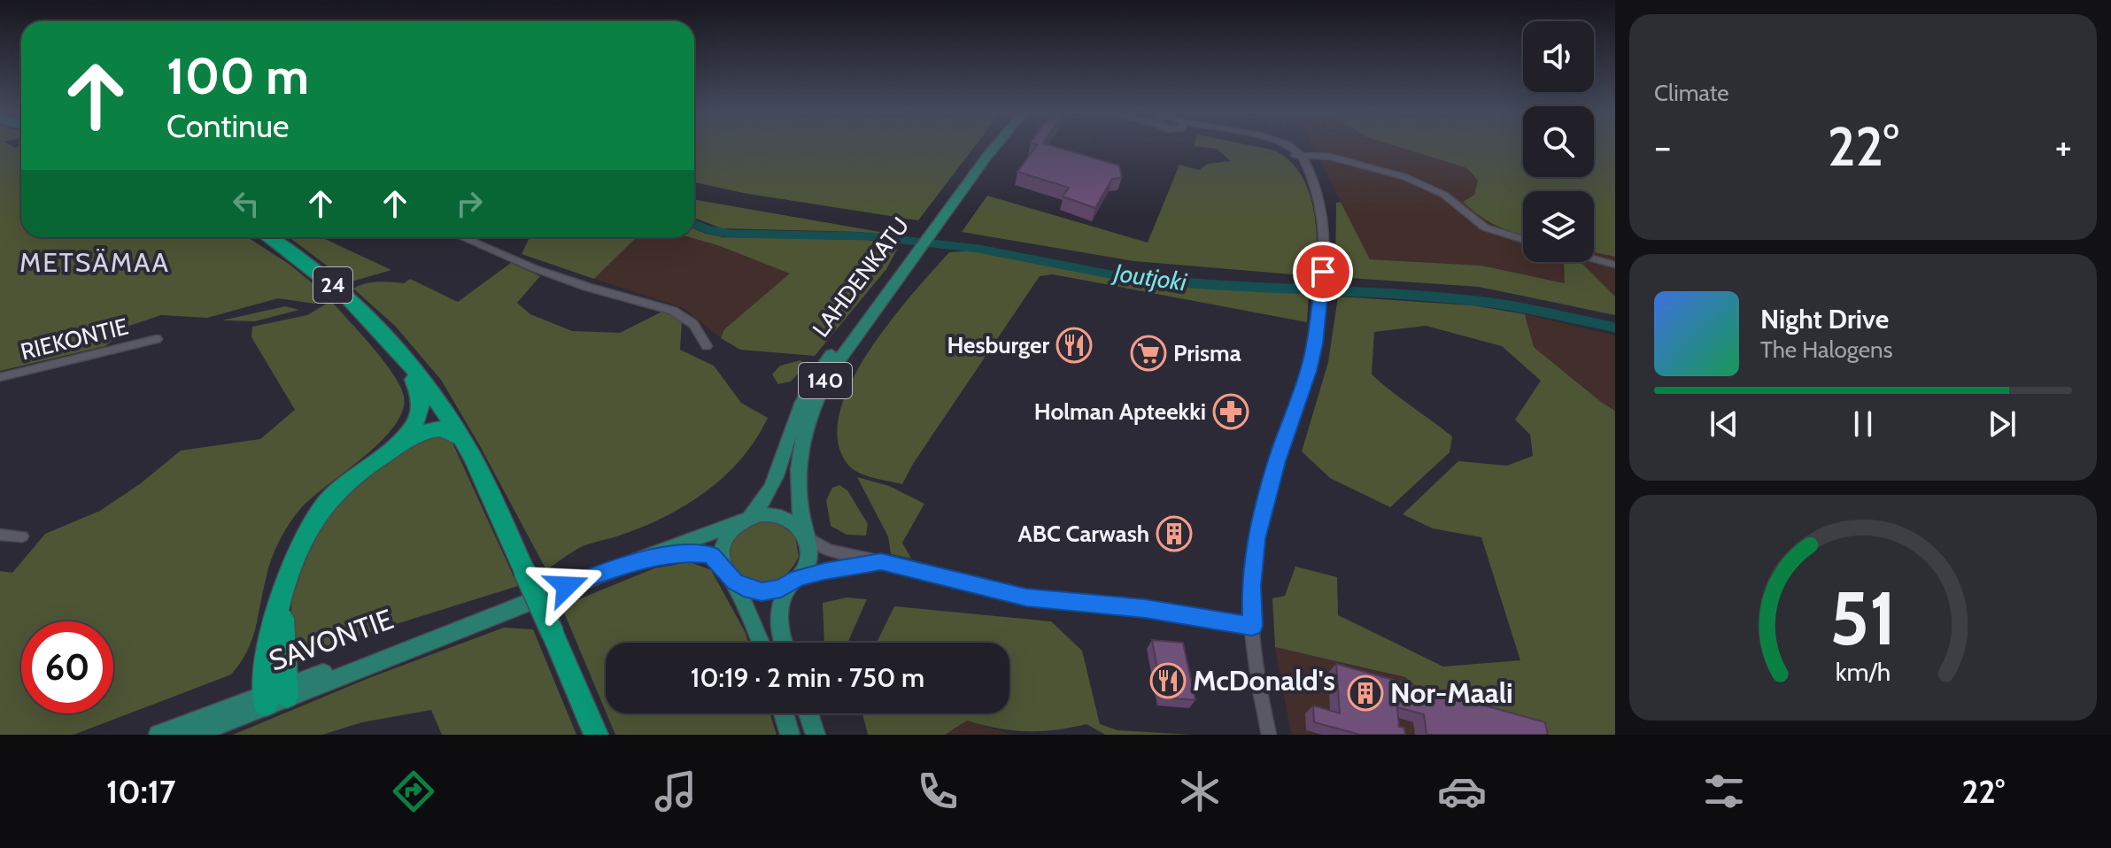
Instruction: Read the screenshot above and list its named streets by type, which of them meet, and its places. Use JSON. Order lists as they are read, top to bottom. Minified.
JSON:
{"streets":{"highway":["24"],"main road":["LAHDENKATU","140","SAVONTIE"],"street":["RIEKONTIE"]},"crossings":[["LAHDENKATU","140"],["LAHDENKATU","SAVONTIE"],["140","SAVONTIE"]],"districts":["METSÄMAA"],"water":["Joutjoki"],"places":{"restaurant":["Hesburger","McDonald's"],"supermarket":["Prisma"],"pharmacy":["Holman Apteekki"],"building":["ABC Carwash","Nor-Maali"]},"page":{"tile":"Climate","turn":["100 m","Continue"],"heat":["−","22°","+"],"song":["Night Drive","The Halogens"],"limit":"60","trip":"10:19 · 2 min · 750 m","tabs":["10:17","22°"],"gauge":["51","km/h"]}}
